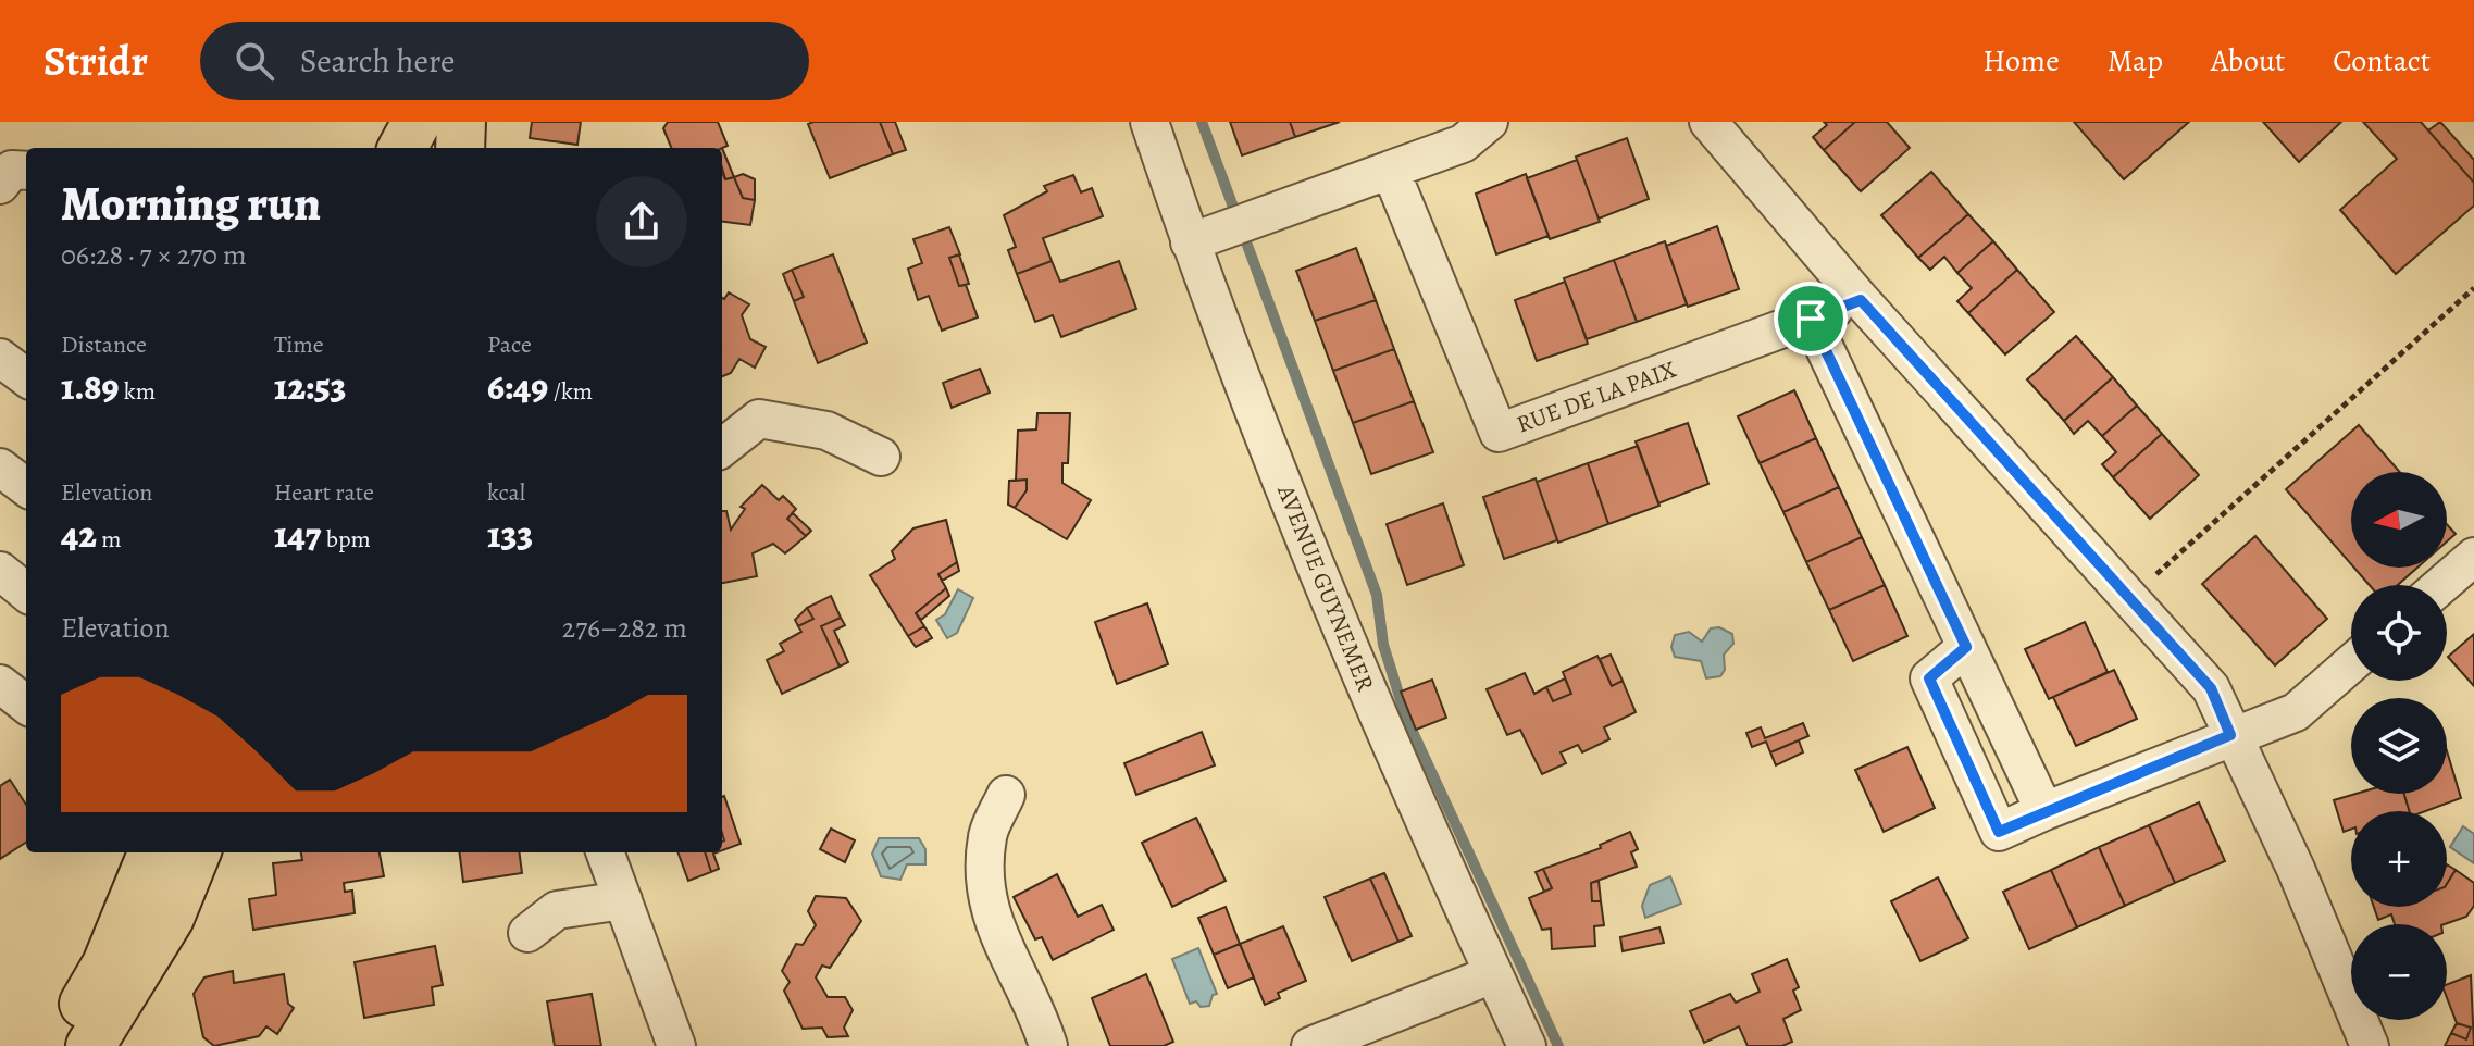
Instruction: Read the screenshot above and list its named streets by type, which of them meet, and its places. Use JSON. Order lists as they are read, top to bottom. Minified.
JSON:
{"streets":{"street":["RUE DE LA PAIX","AVENUE GUYNEMER"]},"north":"left","page":{"header":"Stridr","search":"Search here","nav":["Home","Map","About","Contact"],"heading":["Morning run","06:28 · 7 × 270 m"],"stats":[["Distance","1.89 km"],["Time","12:53"],["Pace","6:49 /km"],["Elevation","42 m"],["Heart rate","147 bpm"],["kcal","133"]],"map_buttons":["+","−"],"chart":["Elevation","276–282 m"]}}
